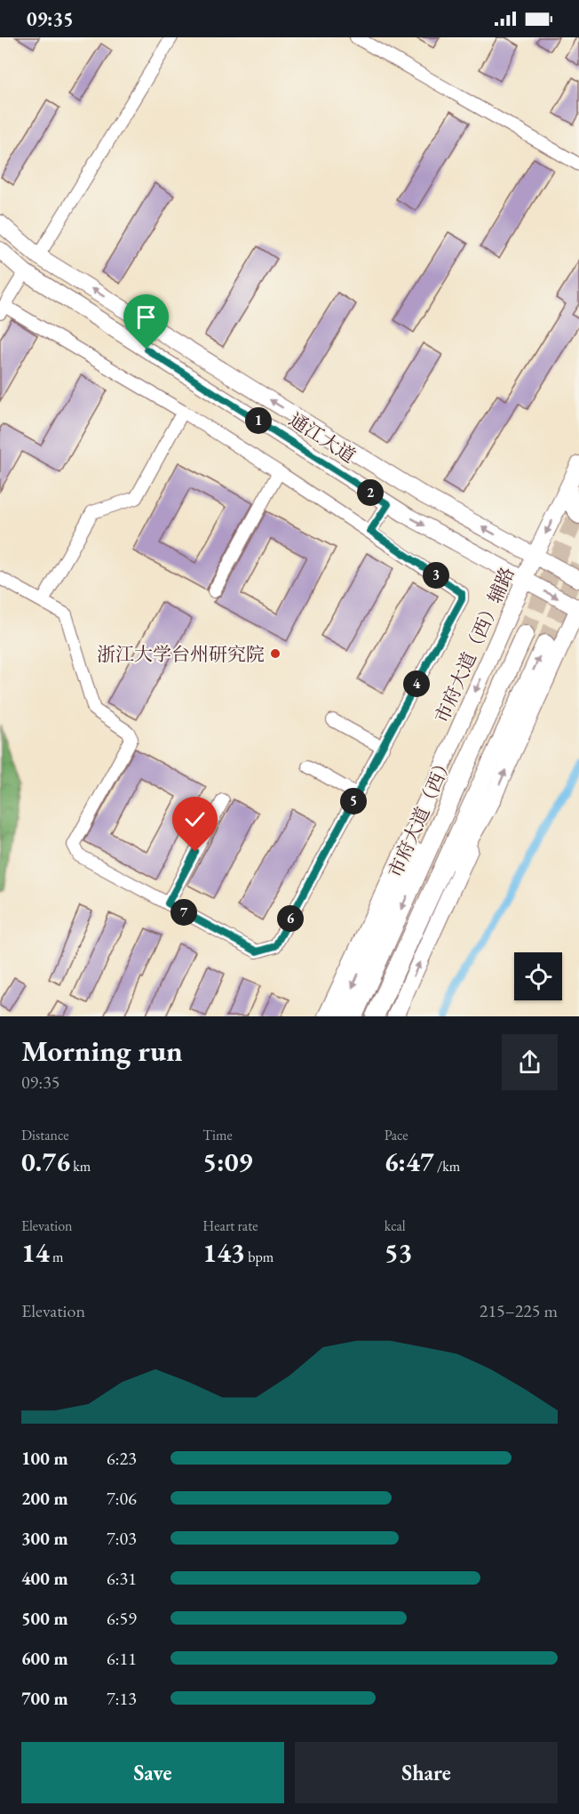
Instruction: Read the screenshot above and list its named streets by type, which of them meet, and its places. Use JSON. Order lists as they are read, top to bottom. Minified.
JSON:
{"streets":{"highway":["市府大道（西）"],"main road":["通江大道","市府大道（西）辅路"]},"crossings":[["通江大道","市府大道（西）辅路"]],"places":["浙江大学台州研究院"],"page":{"status":"09:35","pins":["1","2","3","4","5","7","6"],"heading":["Morning run","09:35"],"stats":[["Distance","0.76 km"],["Time","5:09"],["Pace","6:47 /km"],["Elevation","14 m"],["Heart rate","143 bpm"],["kcal","53"]],"chart":["Elevation","215–225 m"],"list":[{"name":"100 m","note":"6:23"},{"name":"200 m","note":"7:06"},{"name":"300 m","note":"7:03"},{"name":"400 m","note":"6:31"},{"name":"500 m","note":"6:59"},{"name":"600 m","note":"6:11"},{"name":"700 m","note":"7:13"}],"buttons":["Save","Share"]}}
